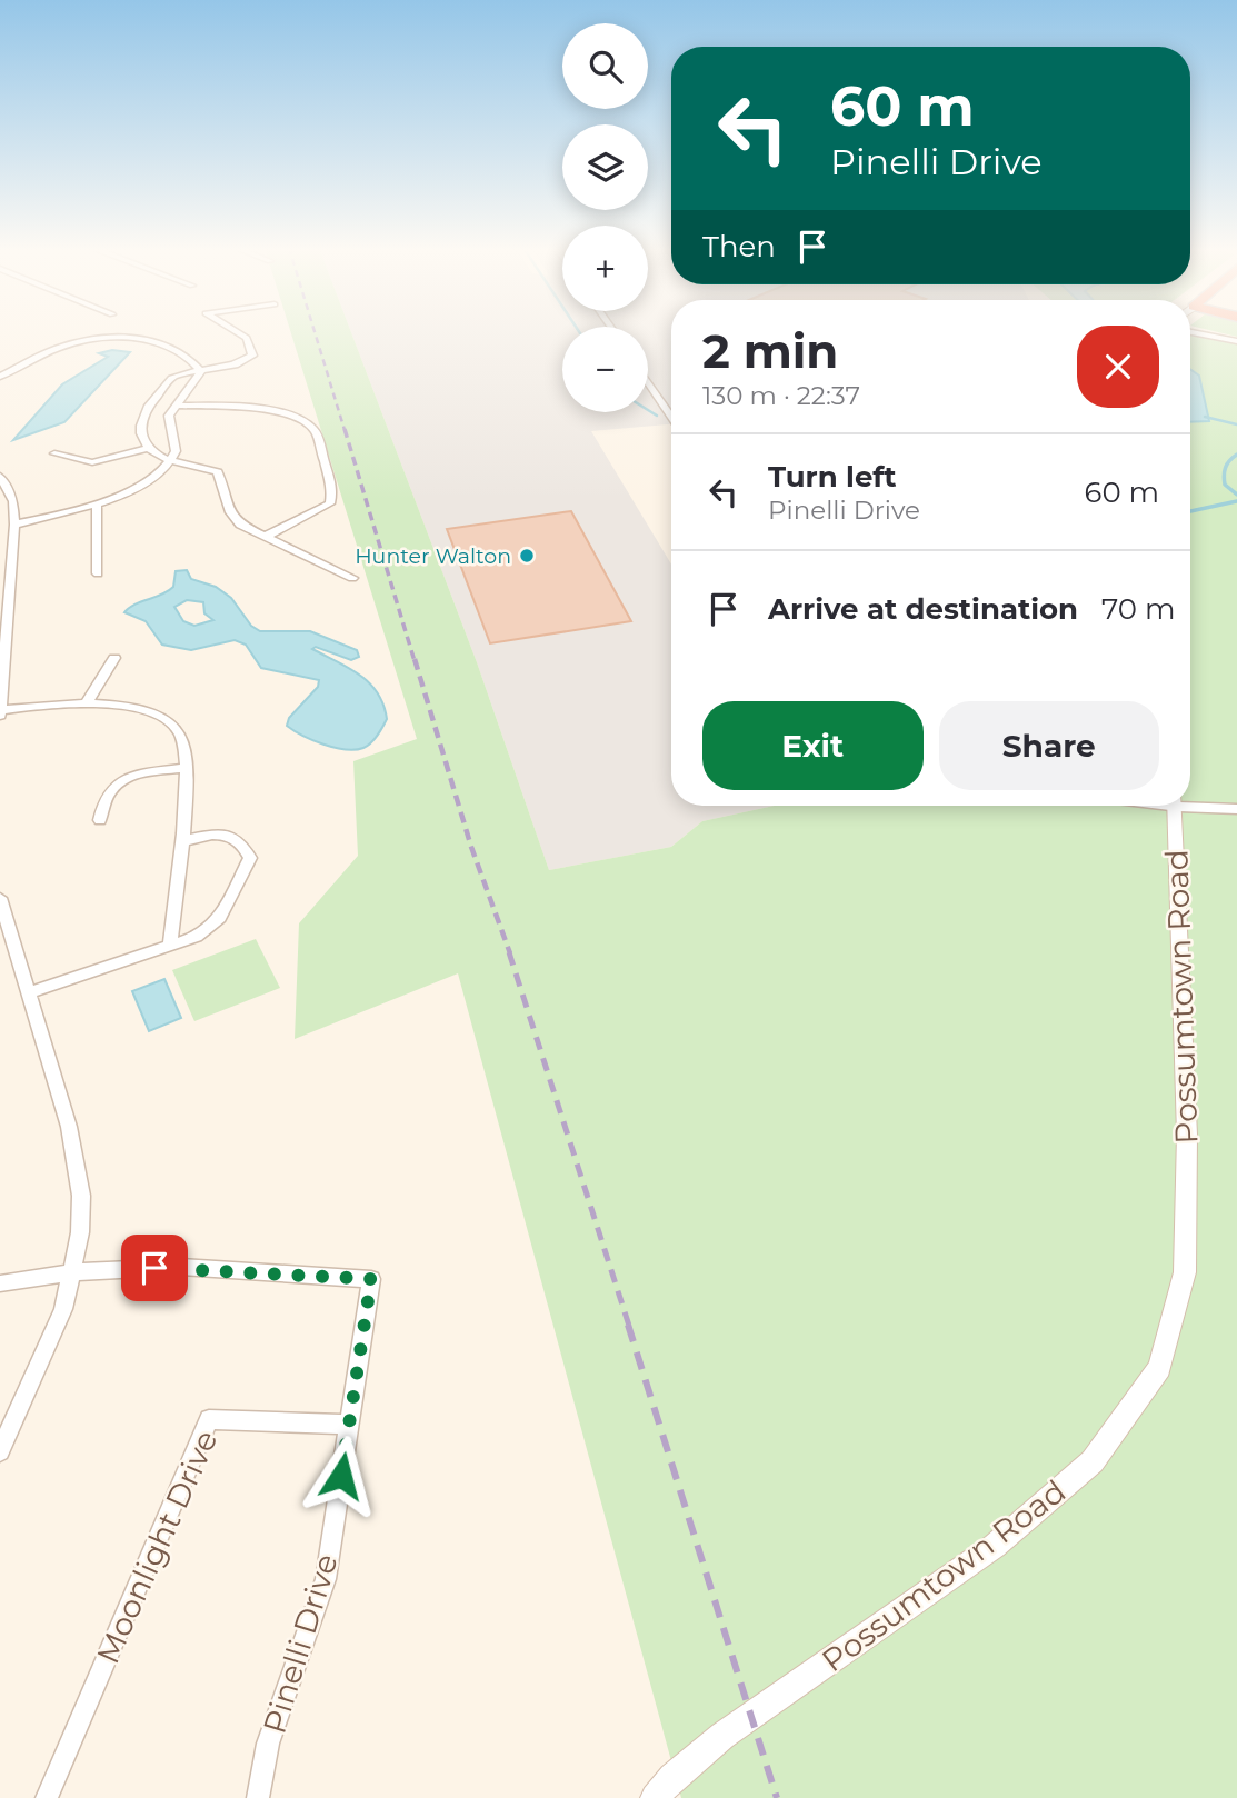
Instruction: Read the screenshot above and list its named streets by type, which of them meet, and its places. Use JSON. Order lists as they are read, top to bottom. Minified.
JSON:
{"streets":{"main road":["Possumtown Road"],"street":["Moonlight Drive","Pinelli Drive"]},"crossings":[["Moonlight Drive","Pinelli Drive"]],"places":["Hunter Walton"],"page":{"map_buttons":["+","−"],"turn":["60 m","Pinelli Drive"],"then":"Then","heading":["2 min","130 m · 22:37"],"list":[{"name":"Turn left","note":"Pinelli Drive","value":"60 m"},{"name":"Arrive at destination","value":"70 m"}],"buttons":["Exit","Share"]}}
